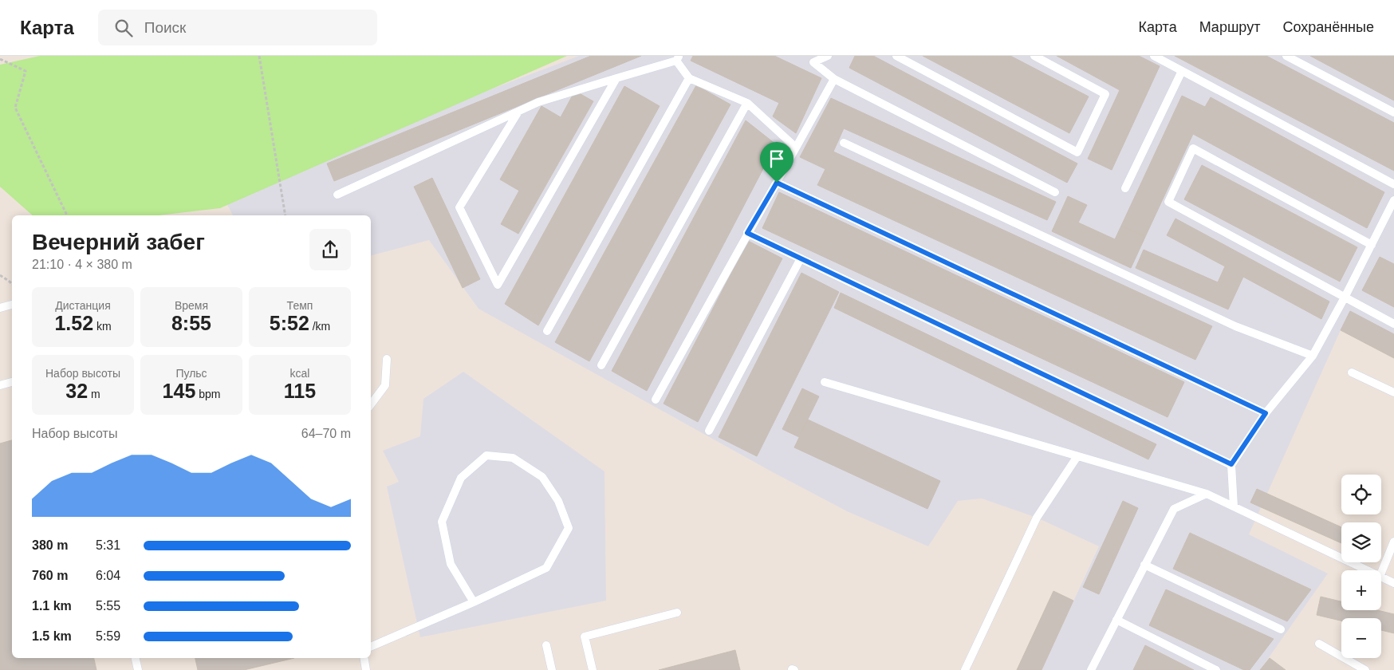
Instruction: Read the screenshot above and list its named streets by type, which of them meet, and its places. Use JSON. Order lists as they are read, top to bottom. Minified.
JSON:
{"page":{"header":"Карта","search":"Поиск","nav":["Карта","Маршрут","Сохранённые"],"heading":["Вечерний забег","21:10 · 4 × 380 m"],"stats":[["Дистанция","1.52 km"],["Время","8:55"],["Темп","5:52 /km"],["Набор высоты","32 m"],["Пульс","145 bpm"],["kcal","115"]],"chart":["Набор высоты","64–70 m"],"map_buttons":["+","−"],"list":[{"name":"380 m","note":"5:31"},{"name":"760 m","note":"6:04"},{"name":"1.1 km","note":"5:55"},{"name":"1.5 km","note":"5:59"}]}}
